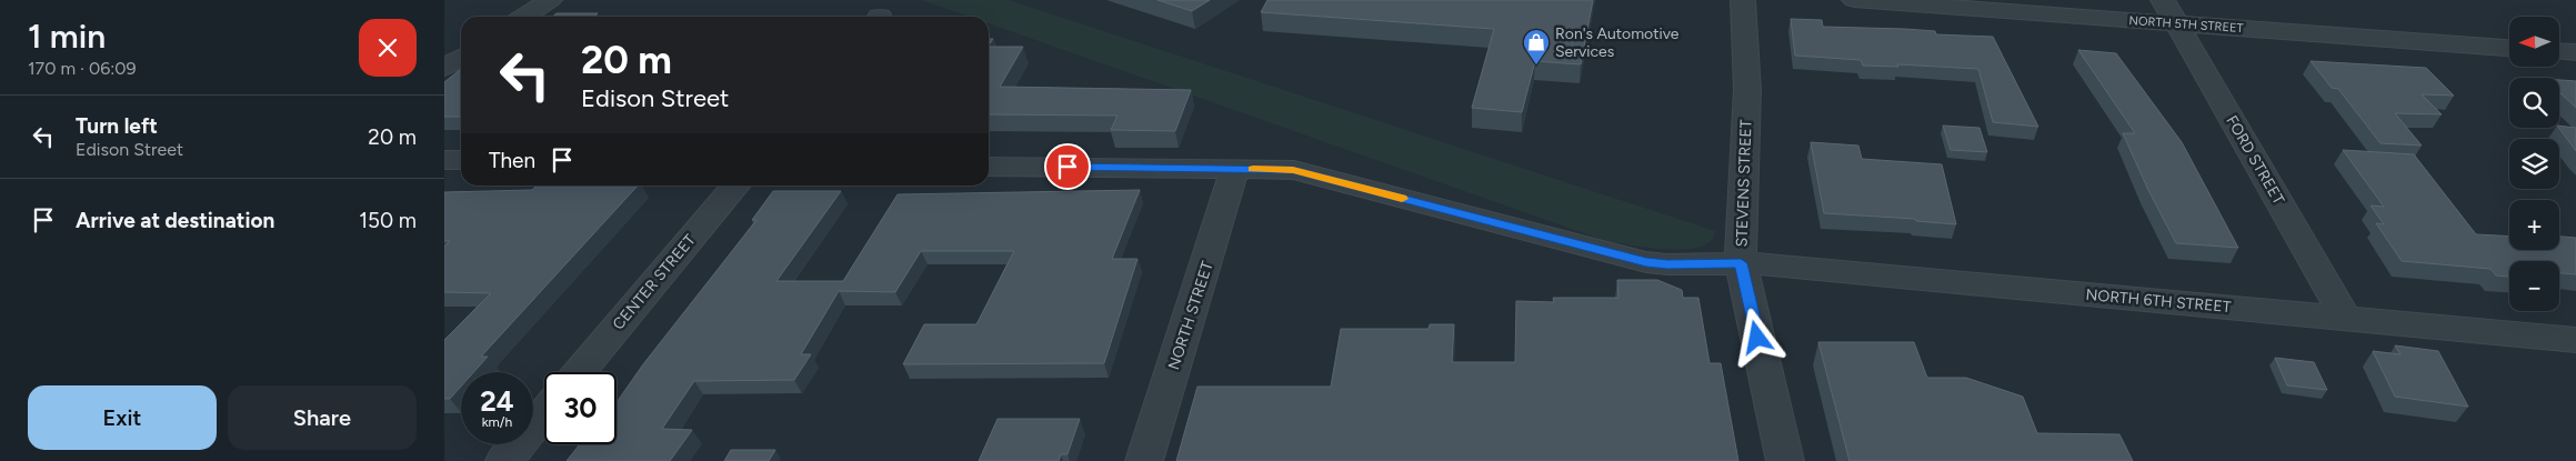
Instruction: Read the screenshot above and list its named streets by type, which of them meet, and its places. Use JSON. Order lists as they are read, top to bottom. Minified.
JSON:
{"streets":{"street":["NORTH 5TH STREET","FORD STREET","STEVENS STREET","CENTER STREET","NORTH 6TH STREET","NORTH STREET"]},"crossings":[["NORTH 5TH STREET","FORD STREET"],["FORD STREET","NORTH 6TH STREET"],["STEVENS STREET","NORTH 6TH STREET"],["NORTH 6TH STREET","NORTH STREET"]],"places":{"shop":["Ron's Automotive Services"]},"north":"left","page":{"heading":["1 min","170 m · 06:09"],"map_buttons":["+","−"],"turn":["20 m","Edison Street"],"list":[{"name":"Turn left","note":"Edison Street","value":"20 m"},{"name":"Arrive at destination","value":"150 m"}],"then":"Then","speed":"24 km/h","limit":"30","buttons":["Exit","Share"]}}
